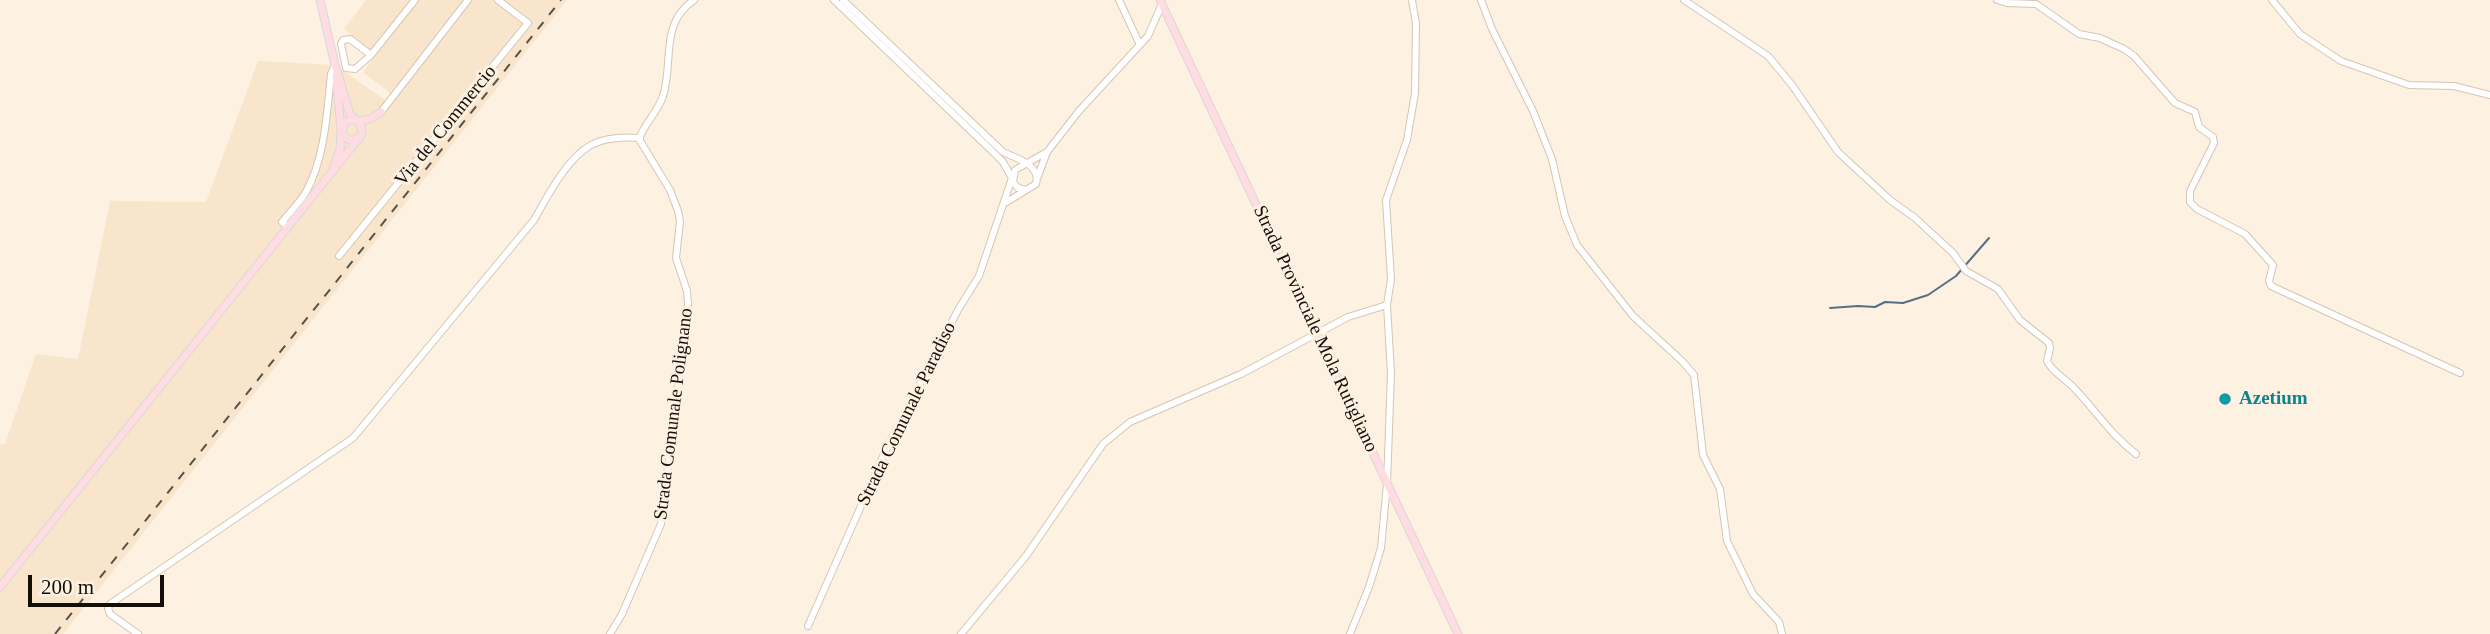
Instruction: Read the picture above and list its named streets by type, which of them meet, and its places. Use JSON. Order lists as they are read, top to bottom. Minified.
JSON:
{"streets":{"main road":["Strada Provinciale Mola Rutigliano"],"street":["Via del Commercio","Strada Comunale Polignano","Strada Comunale Paradiso"]},"places":["Azetium"],"scale_bar":"200 m"}
